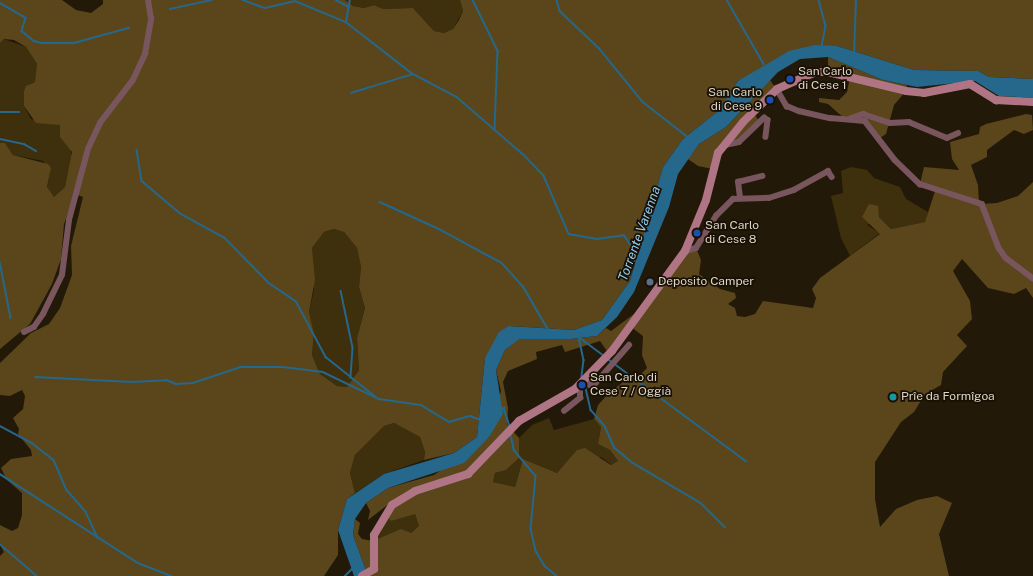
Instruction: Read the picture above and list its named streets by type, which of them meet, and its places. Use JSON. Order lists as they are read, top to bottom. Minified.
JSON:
{"water":["Torrente Varenna"],"places":["San Carlo di Cese 1","San Carlo di Cese 9","San Carlo di Cese 8","Deposito Camper","San Carlo di Cese 7 / Oggià","Prîe da Formîgoa"]}
